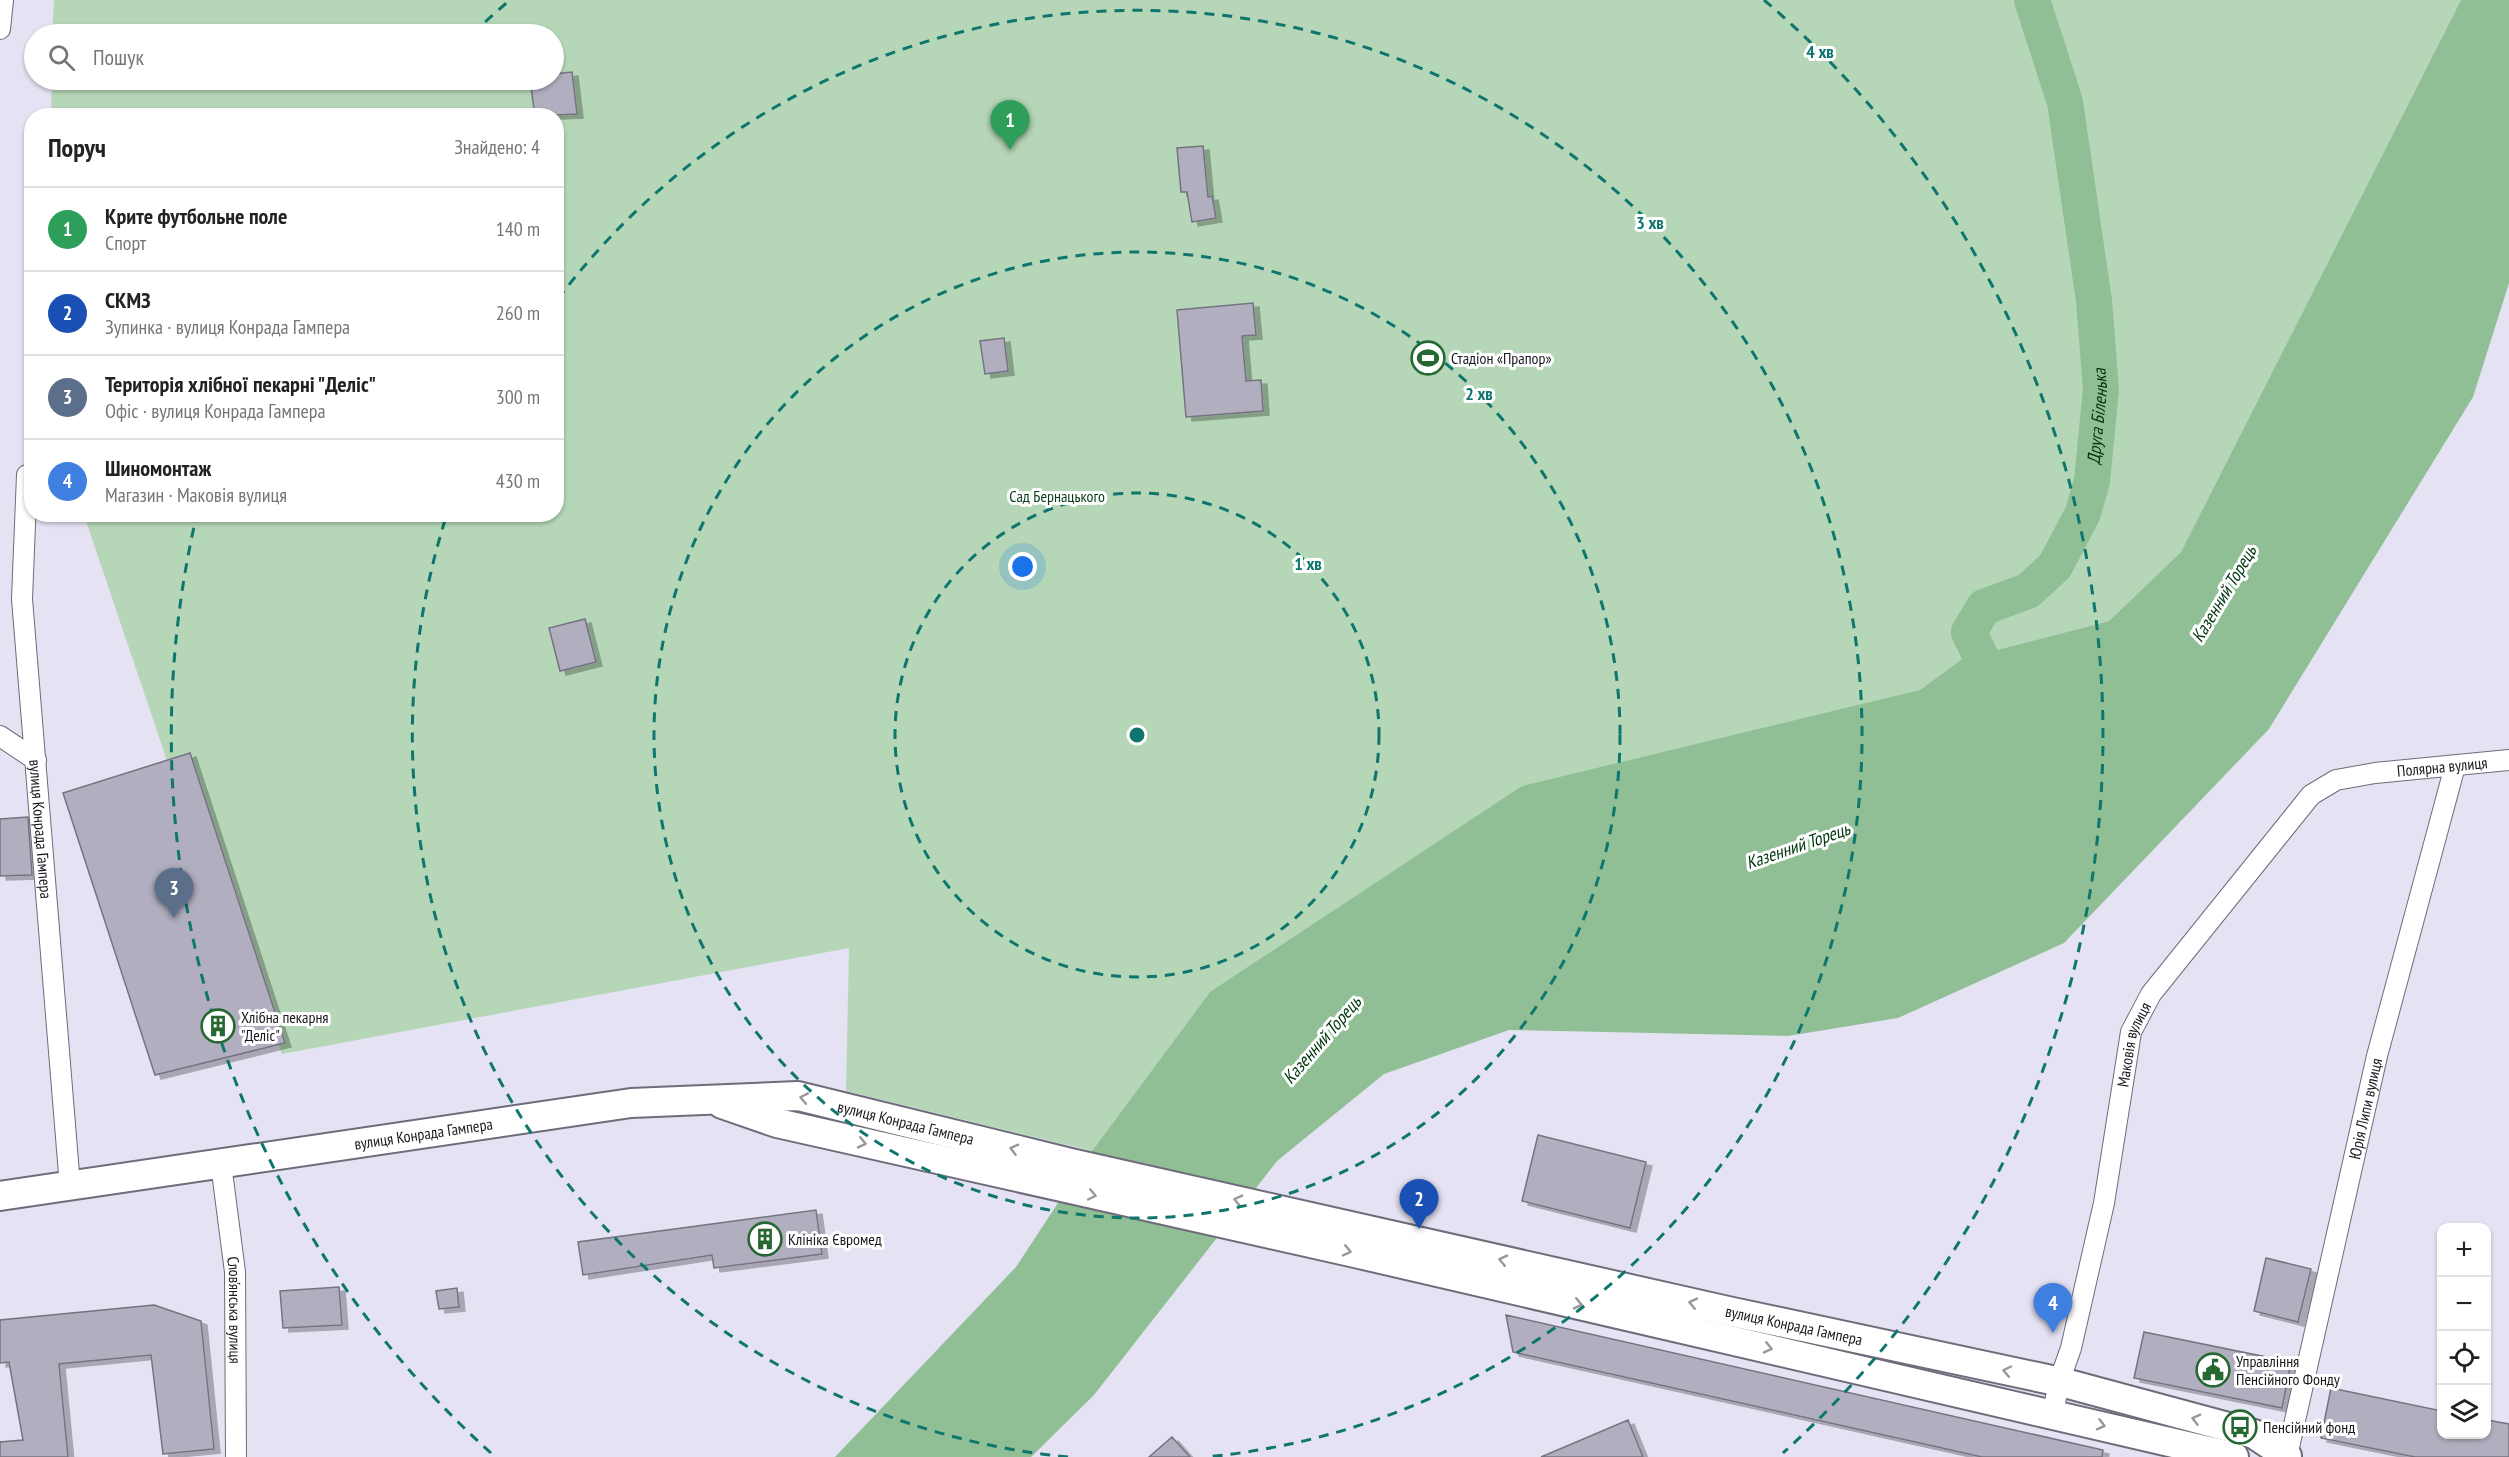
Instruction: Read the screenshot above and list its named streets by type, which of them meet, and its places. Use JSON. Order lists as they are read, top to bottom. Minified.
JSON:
{"streets":{"main road":["вулиця Конрада Гампера"],"street":["Полярна вулиця","Маковія вулиця","Юрія Липи вулиця","Слов’янська вулиця"]},"crossings":[["Полярна вулиця","Маковія вулиця"],["Полярна вулиця","Юрія Липи вулиця"],["вулиця Конрада Гампера","Маковія вулиця"],["вулиця Конрада Гампера","Юрія Липи вулиця"],["вулиця Конрада Гампера","Слов’янська вулиця"]],"water":["Друга Біленька","Казенний Торець"],"parks":["Сад Бернацького"],"places":{"sports":["Стадіон «Прапор»"],"building":["Хлібна пекарня \"Деліс\"","Клініка Євромед"],"public building":["Управління Пенсійного Фонду"],"bus stop":["Пенсійний фонд"]},"page":{"search":"Пошук","pins":["1","3","2","4"],"heading":["Поруч","Знайдено: 4"],"list":[{"mark":"1","name":"Крите футбольне поле","note":"Спорт","value":"140 m"},{"mark":"2","name":"СКМЗ","note":"Зупинка · вулиця Конрада Гампера","value":"260 m"},{"mark":"3","name":"Територія хлібної пекарні \"Деліс\"","note":"Офіс · вулиця Конрада Гампера","value":"300 m"},{"mark":"4","name":"Шиномонтаж","note":"Магазин · Маковія вулиця","value":"430 m"}],"map_buttons":["+","−"]},"rings":["4 хв","3 хв","2 хв","1 хв"]}
